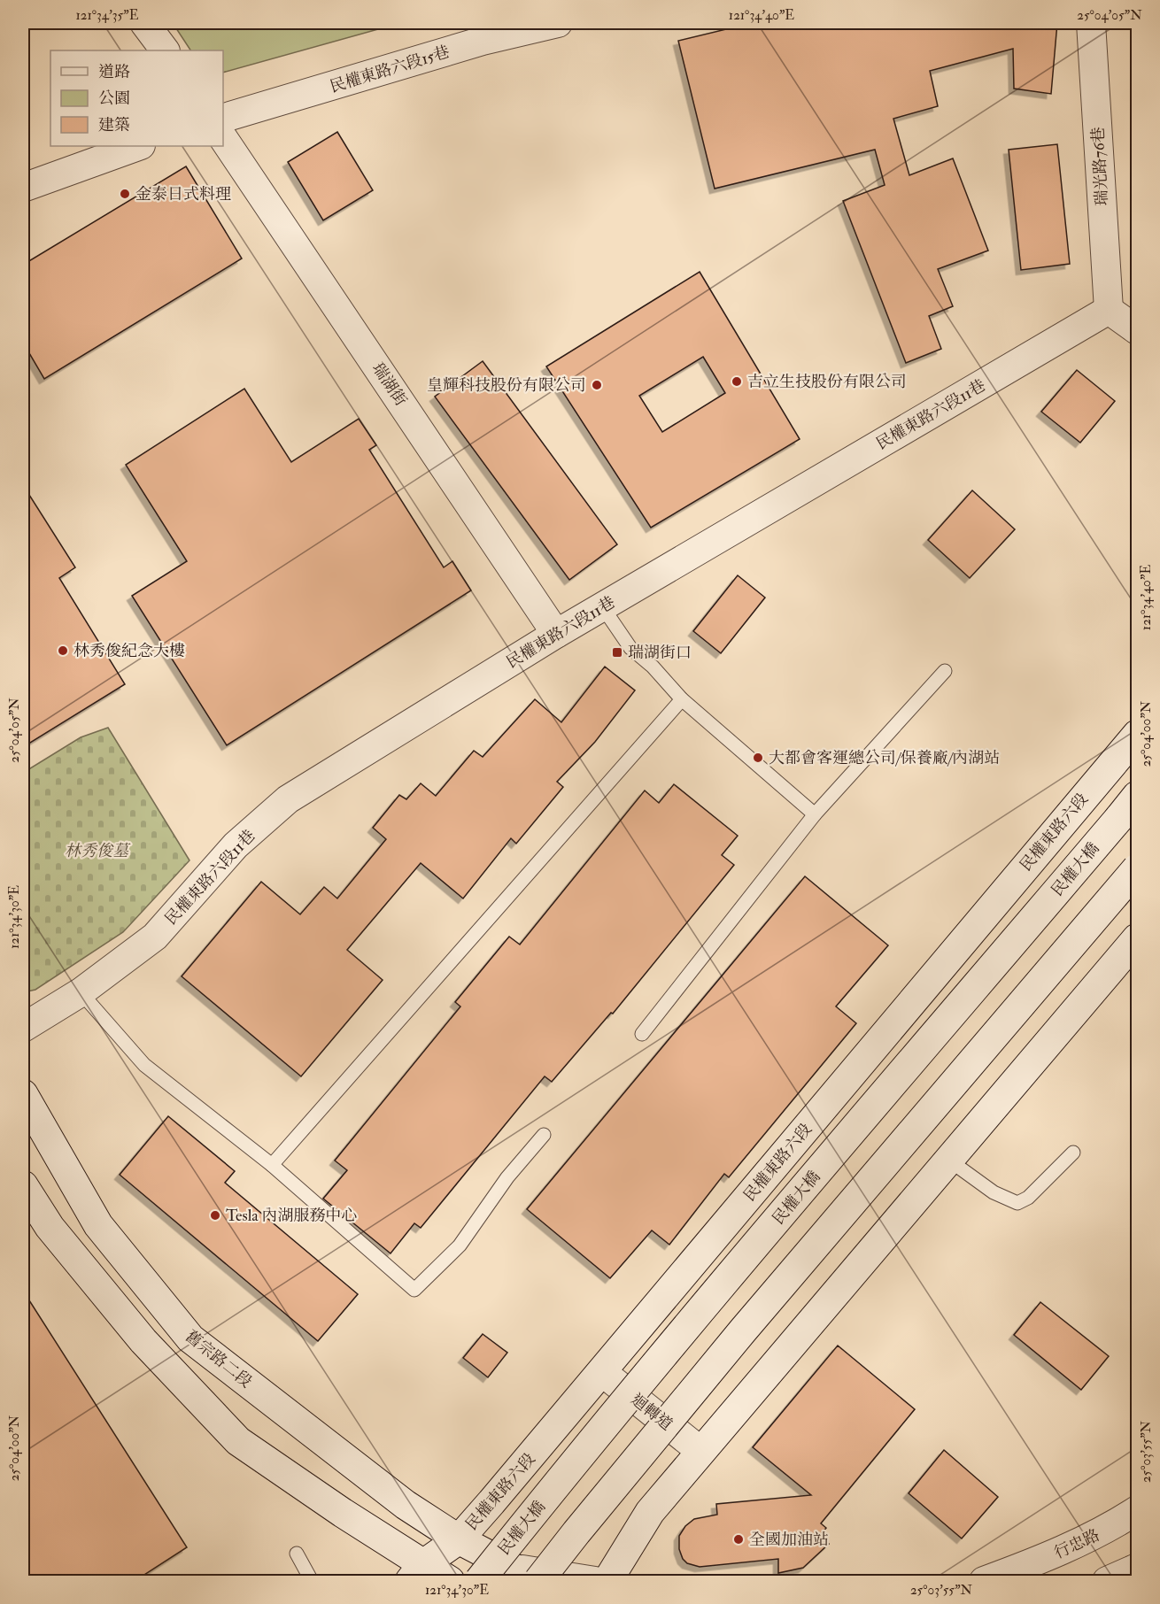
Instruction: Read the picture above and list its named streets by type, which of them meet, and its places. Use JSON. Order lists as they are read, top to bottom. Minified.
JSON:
{"streets":{"main road":["民權東路六段","民權大橋","舊宗路二段"],"street":["民權東路六段15巷","瑞光路76巷","瑞湖街","民權東路六段11巷","迴轉道","行忠路"]},"crossings":[["瑞光路76巷","民權東路六段11巷"],["瑞湖街","民權東路六段11巷"],["民權東路六段","舊宗路二段"],["民權東路六段","迴轉道"]],"parks":["林秀俊墓"],"places":{"other":["金泰日式料理","吉立生技股份有限公司","皇輝科技股份有限公司","林秀俊紀念大樓","大都會客運總公司/保養廠/內湖站","Tesla 內湖服務中心","全國加油站"],"transit":["瑞湖街口"]},"legend":["道路","公園","建築"],"coordinates":["121°34'35\"E","121°34'40\"E","25°04'05\"N","25°04'00\"N","121°34'30\"E","25°03'55\"N"]}
